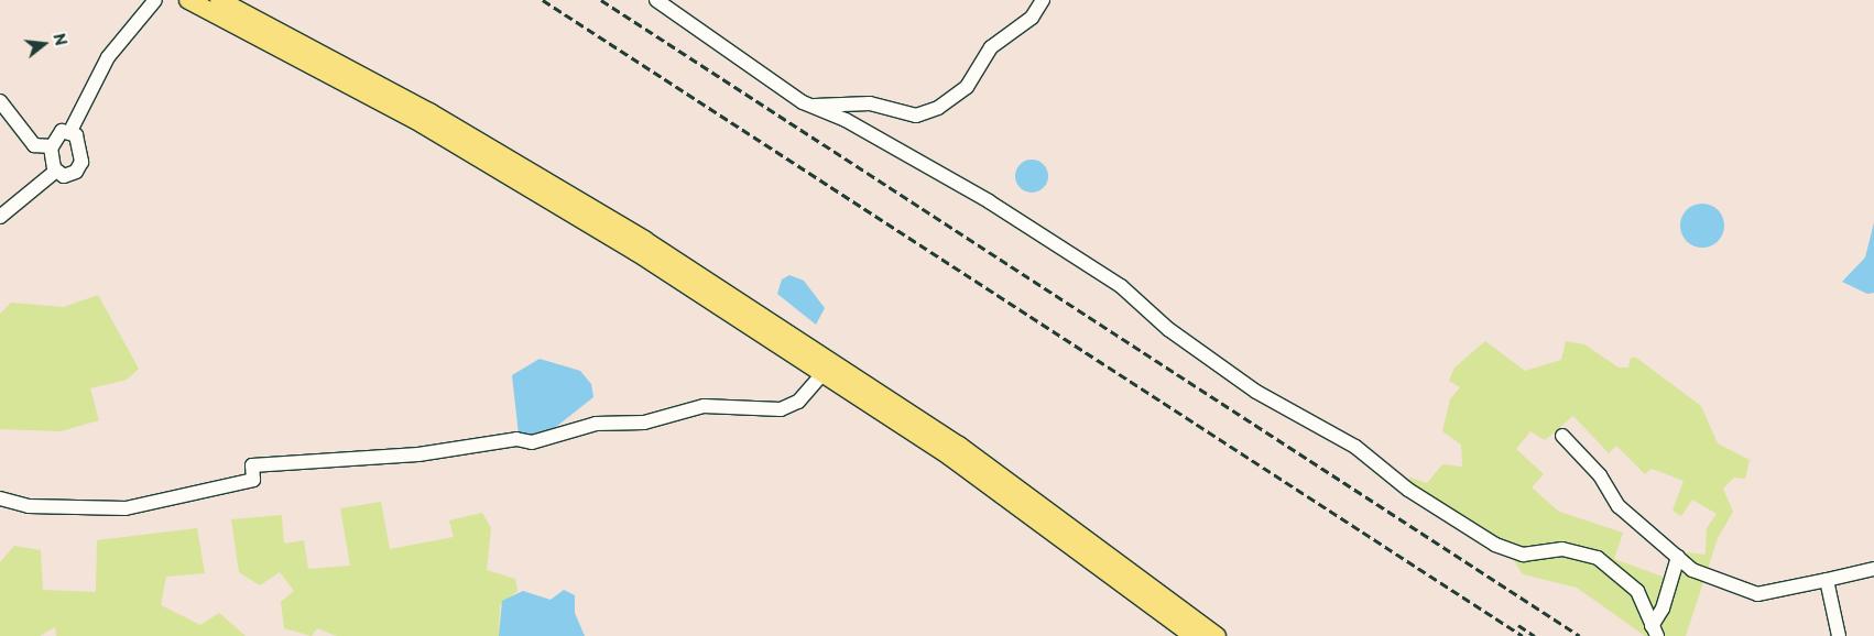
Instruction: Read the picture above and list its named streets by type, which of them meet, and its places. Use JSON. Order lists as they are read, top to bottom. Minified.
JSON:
{"north":"right"}
